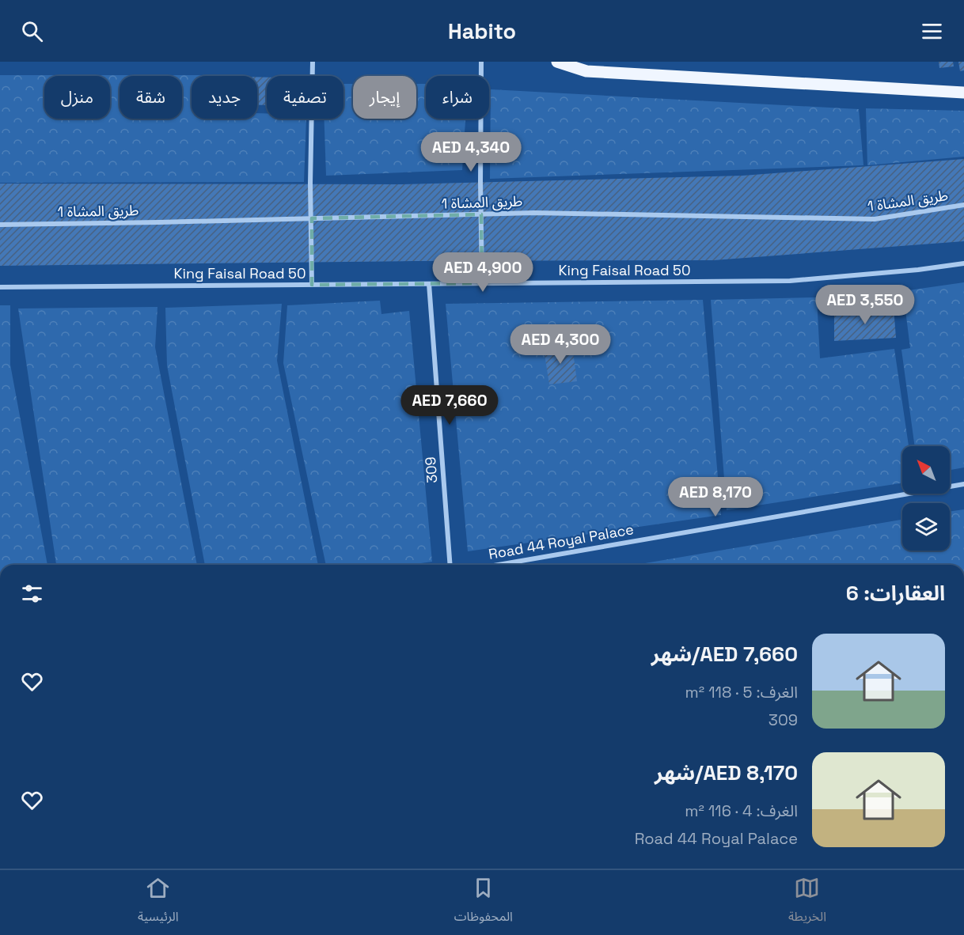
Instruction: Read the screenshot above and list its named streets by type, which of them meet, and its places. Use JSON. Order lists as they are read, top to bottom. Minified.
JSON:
{"streets":{"street":["طريق المشاة 1","King Faisal Road 50","309","Road 44 Royal Palace"]},"crossings":[["King Faisal Road 50","309"]],"north":"top left","page":{"header":"Habito","chip":["شراء","إيجار","تصفية","جديد","شقة","منزل"],"price":["AED 4,340","AED 4,900","AED 3,550","AED 4,300","AED 7,660","AED 8,170"],"heading":"العقارات: 6","list":[{"name":"AED 7,660/شهر","note":"الغرف: 5 · 118 m² · 309"},{"name":"AED 8,170/شهر","note":"الغرف: 4 · 116 m² · Road 44 Royal Palace"}],"tabs":["الخريطة","المحفوظات","الرئيسية"]}}
